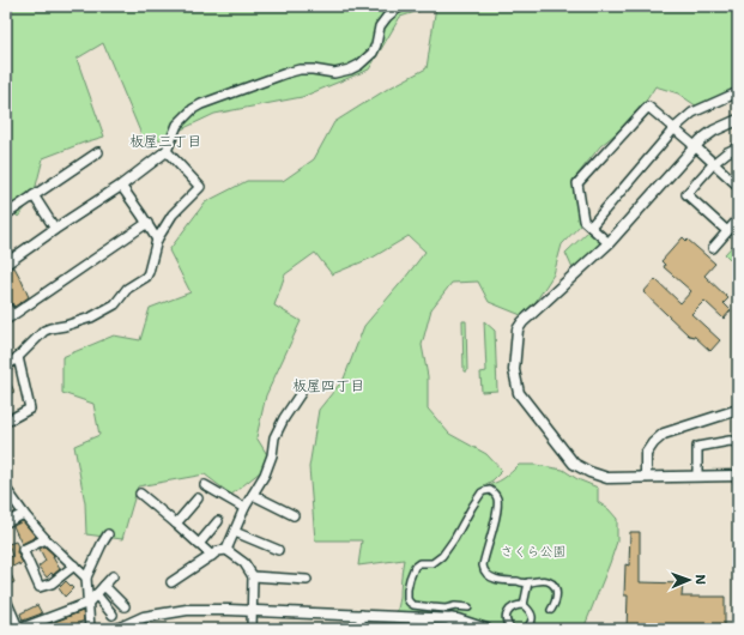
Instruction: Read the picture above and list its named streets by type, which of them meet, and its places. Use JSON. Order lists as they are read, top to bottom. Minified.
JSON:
{"districts":["板屋三丁目","板屋四丁目"],"parks":["さくら公園"],"north":"right"}
